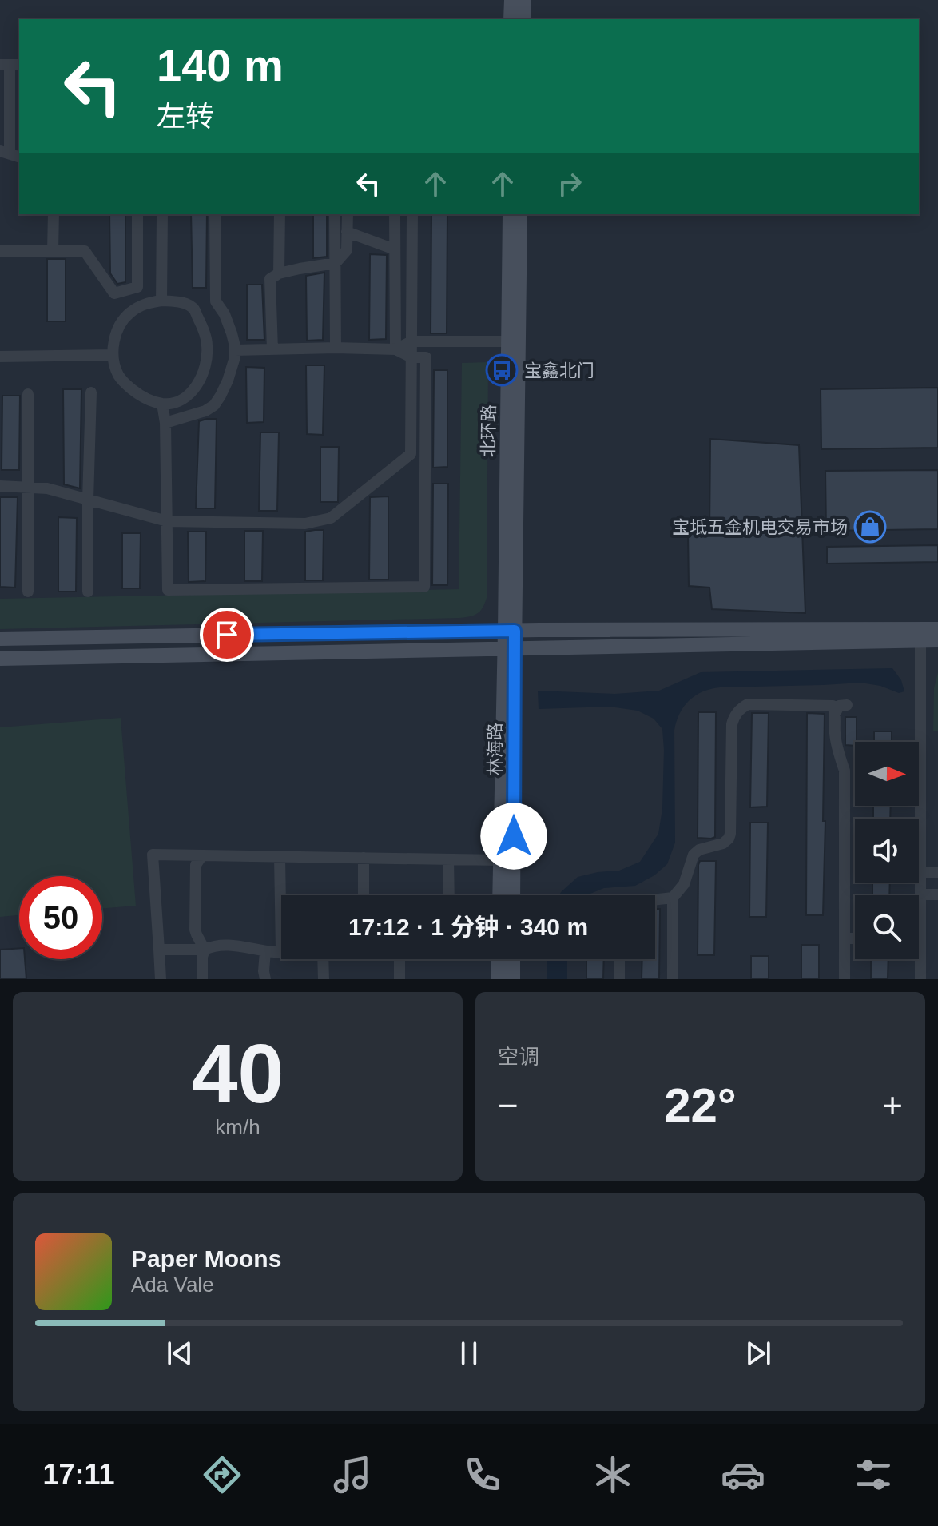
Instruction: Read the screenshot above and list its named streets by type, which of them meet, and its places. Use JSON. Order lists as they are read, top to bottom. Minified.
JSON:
{"streets":{"main road":["北环路","林海路"]},"crossings":[["北环路","林海路"]],"places":{"bus stop":["宝鑫北门"],"shop":["宝坻五金机电交易市场"]},"north":"right","page":{"turn":["140 m","左转"],"limit":"50","trip":"17:12 · 1 分钟 · 340 m","tile":[["40","km/h"],"空调"],"heat":["−","22°","+"],"song":["Paper Moons","Ada Vale"],"tabs":"17:11"}}
